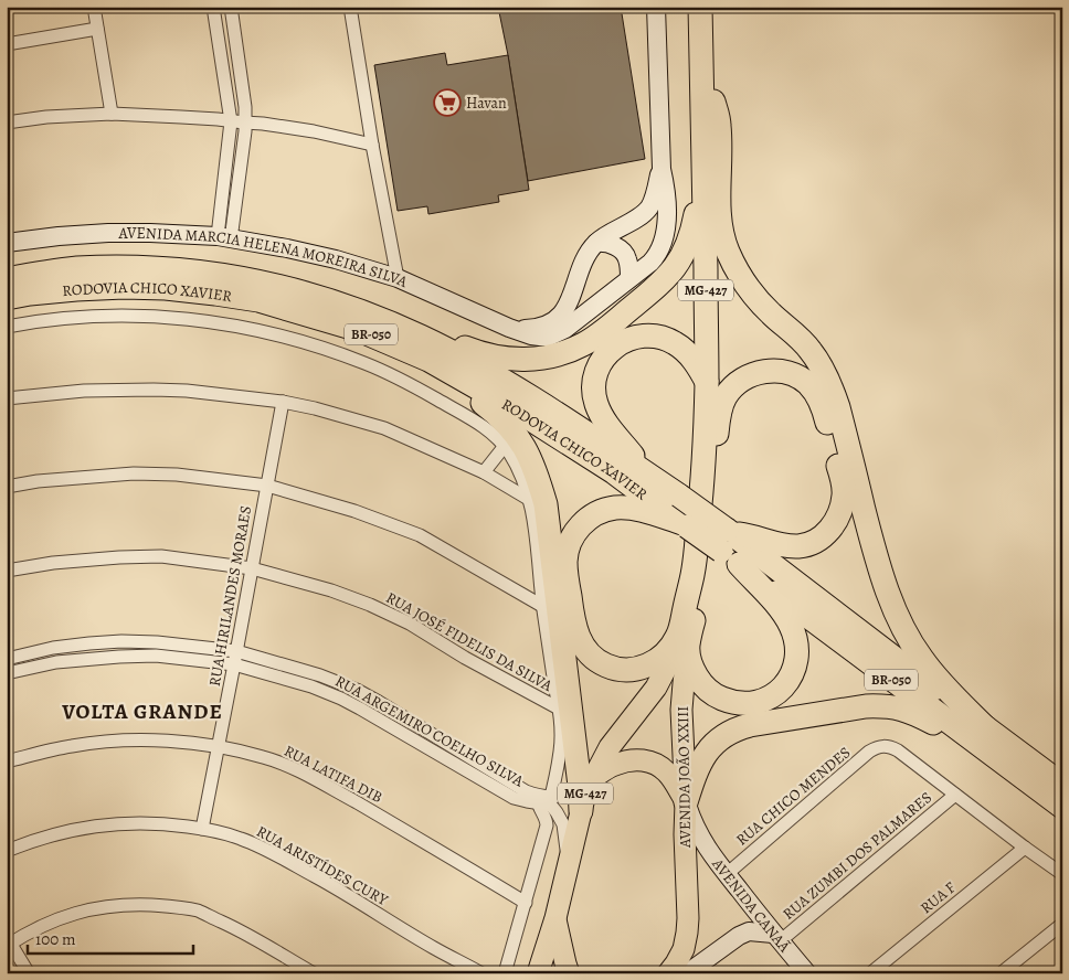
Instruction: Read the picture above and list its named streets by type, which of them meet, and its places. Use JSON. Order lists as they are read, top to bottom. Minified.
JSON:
{"streets":{"highway":["MG-427","RODOVIA CHICO XAVIER","BR-050"],"main road":["AVENIDA JOÃO XXIII"],"street":["AVENIDA MARCIA HELENA MOREIRA SILVA","RUA HIRILANDES MORAES","RUA JOSÉ FIDELIS DA SILVA","RUA ARGEMIRO COELHO SILVA","RUA LATIFA DIB","RUA CHICO MENDES","RUA ZUMBI DOS PALMARES","RUA ARISTÍDES CURY","RUA F","AVENIDA CANAÃ"]},"crossings":[["MG-427","RUA ARGEMIRO COELHO SILVA"],["MG-427","AVENIDA JOÃO XXIII"],["MG-427","AVENIDA CANAÃ"],["RUA HIRILANDES MORAES","RUA JOSÉ FIDELIS DA SILVA"],["RUA HIRILANDES MORAES","RUA ARGEMIRO COELHO SILVA"],["RUA HIRILANDES MORAES","RUA LATIFA DIB"],["RUA HIRILANDES MORAES","RUA ARISTÍDES CURY"],["AVENIDA JOÃO XXIII","AVENIDA CANAÃ"],["RUA CHICO MENDES","RUA ZUMBI DOS PALMARES"],["RUA CHICO MENDES","AVENIDA CANAÃ"],["RUA ZUMBI DOS PALMARES","AVENIDA CANAÃ"]],"districts":["VOLTA GRANDE"],"places":{"supermarket":["Havan"]},"scale_bar":"100 m"}
